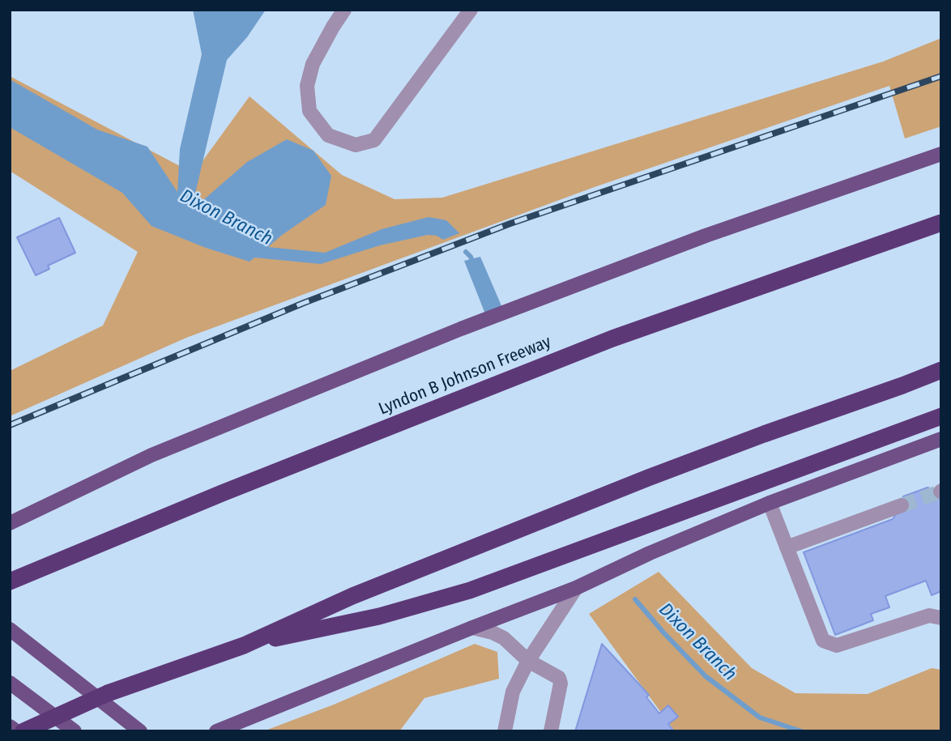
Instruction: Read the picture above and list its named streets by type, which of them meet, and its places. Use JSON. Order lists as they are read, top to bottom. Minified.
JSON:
{"streets":{"highway":["Lyndon B Johnson Freeway"]},"water":["Dixon Branch"]}
